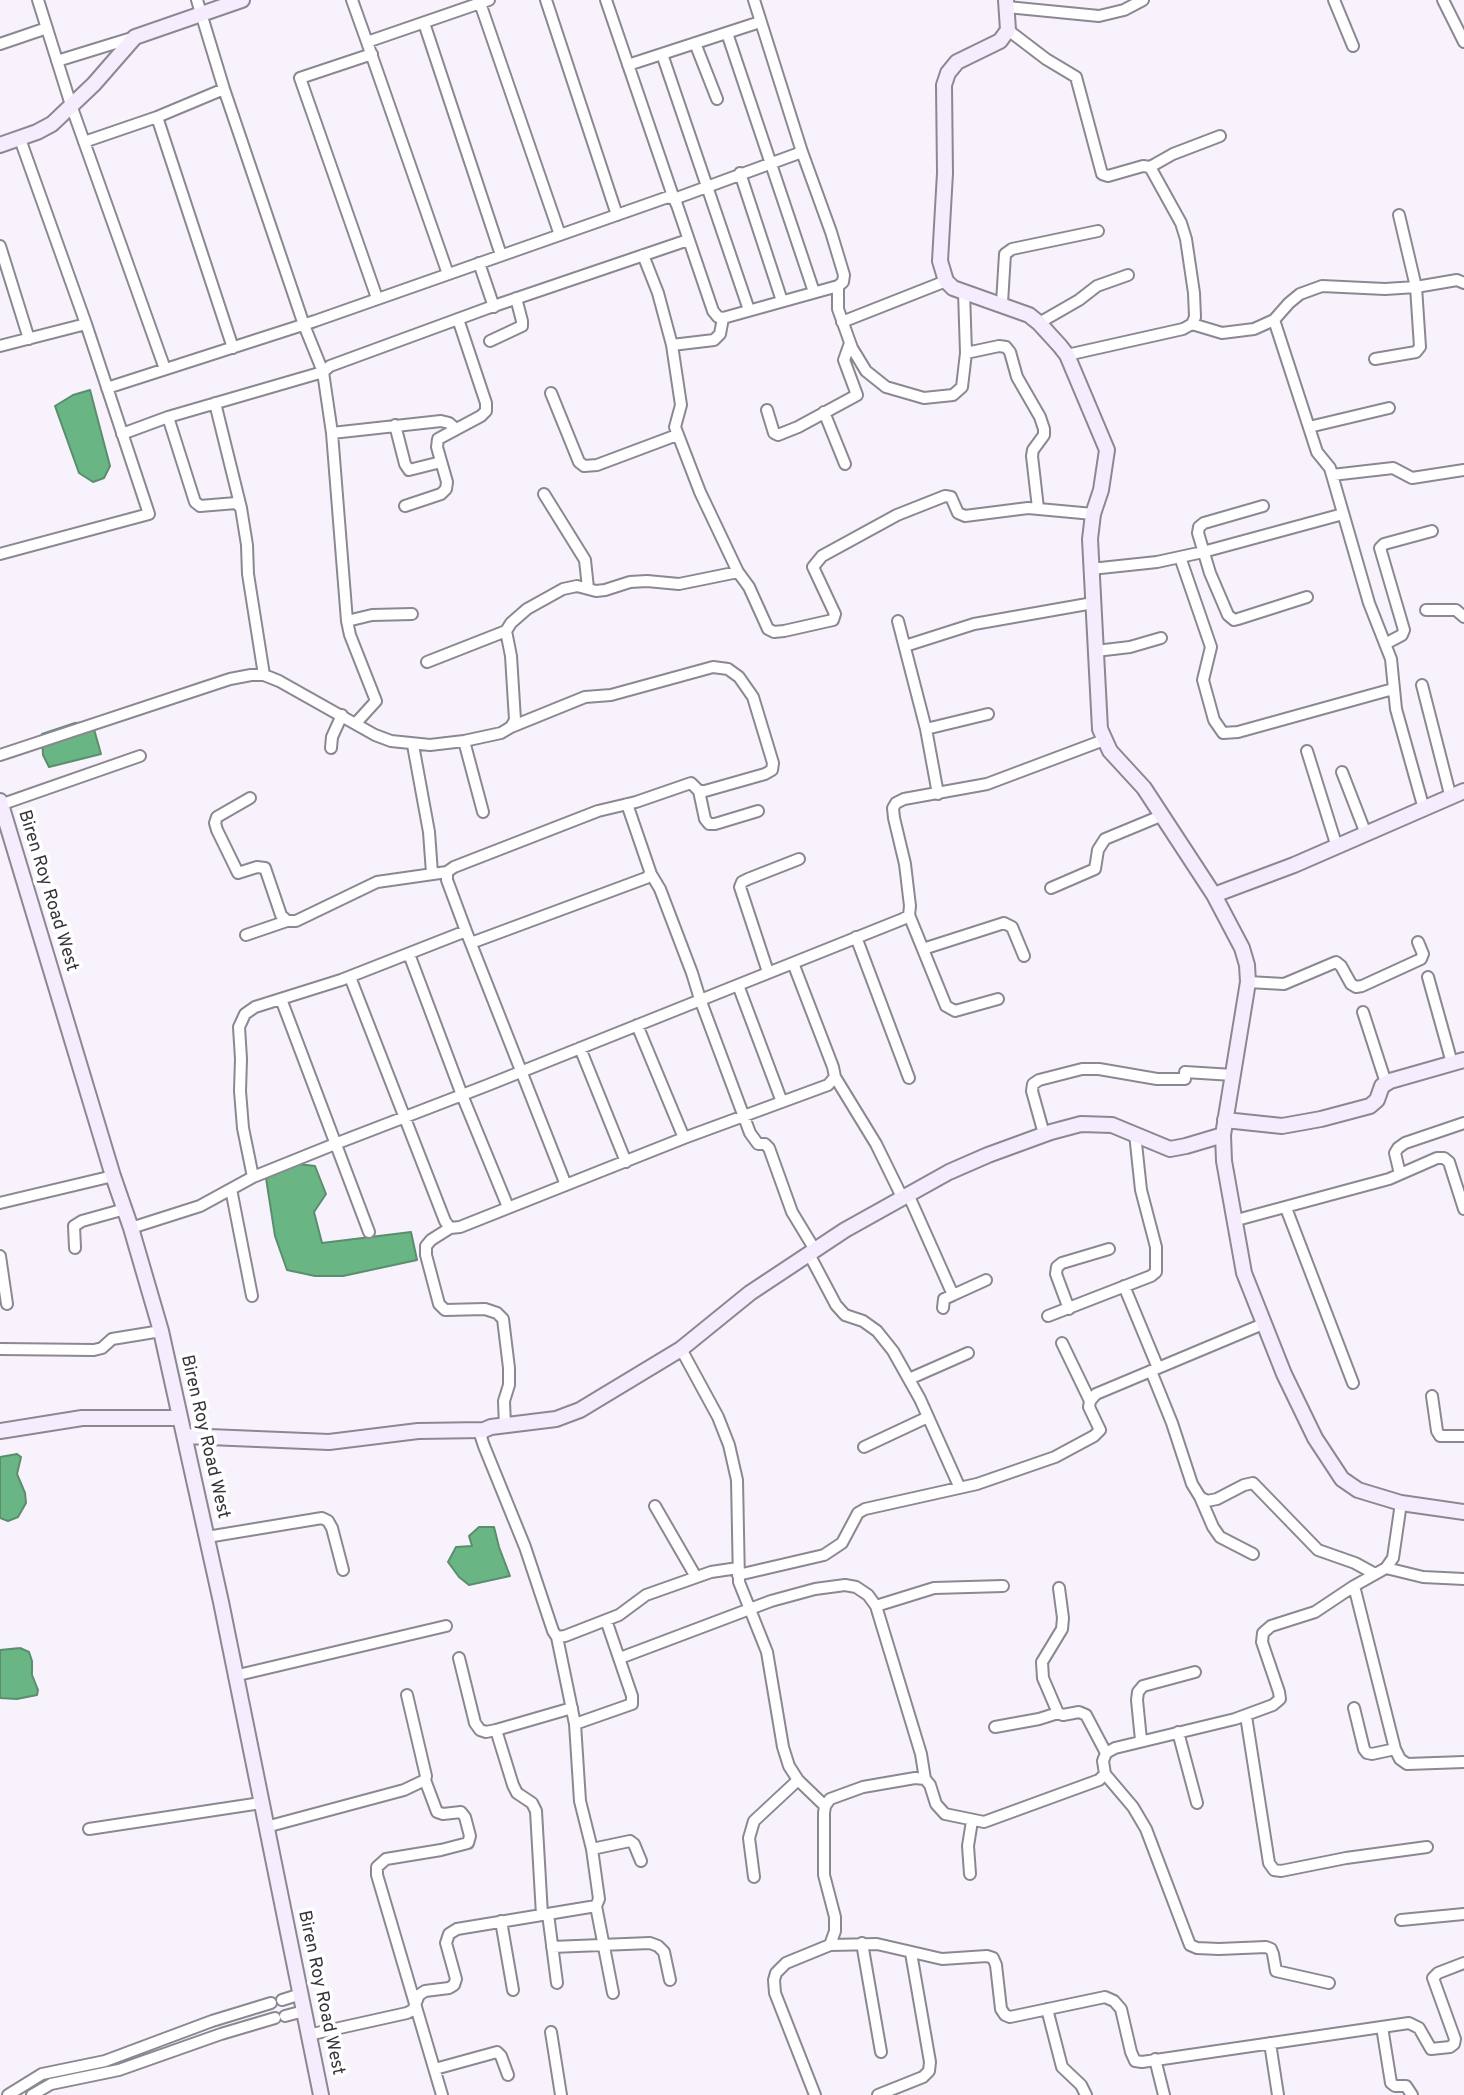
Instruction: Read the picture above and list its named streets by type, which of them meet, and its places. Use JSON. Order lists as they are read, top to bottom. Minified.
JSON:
{"streets":{"street":["Biren Roy Road West"]}}
